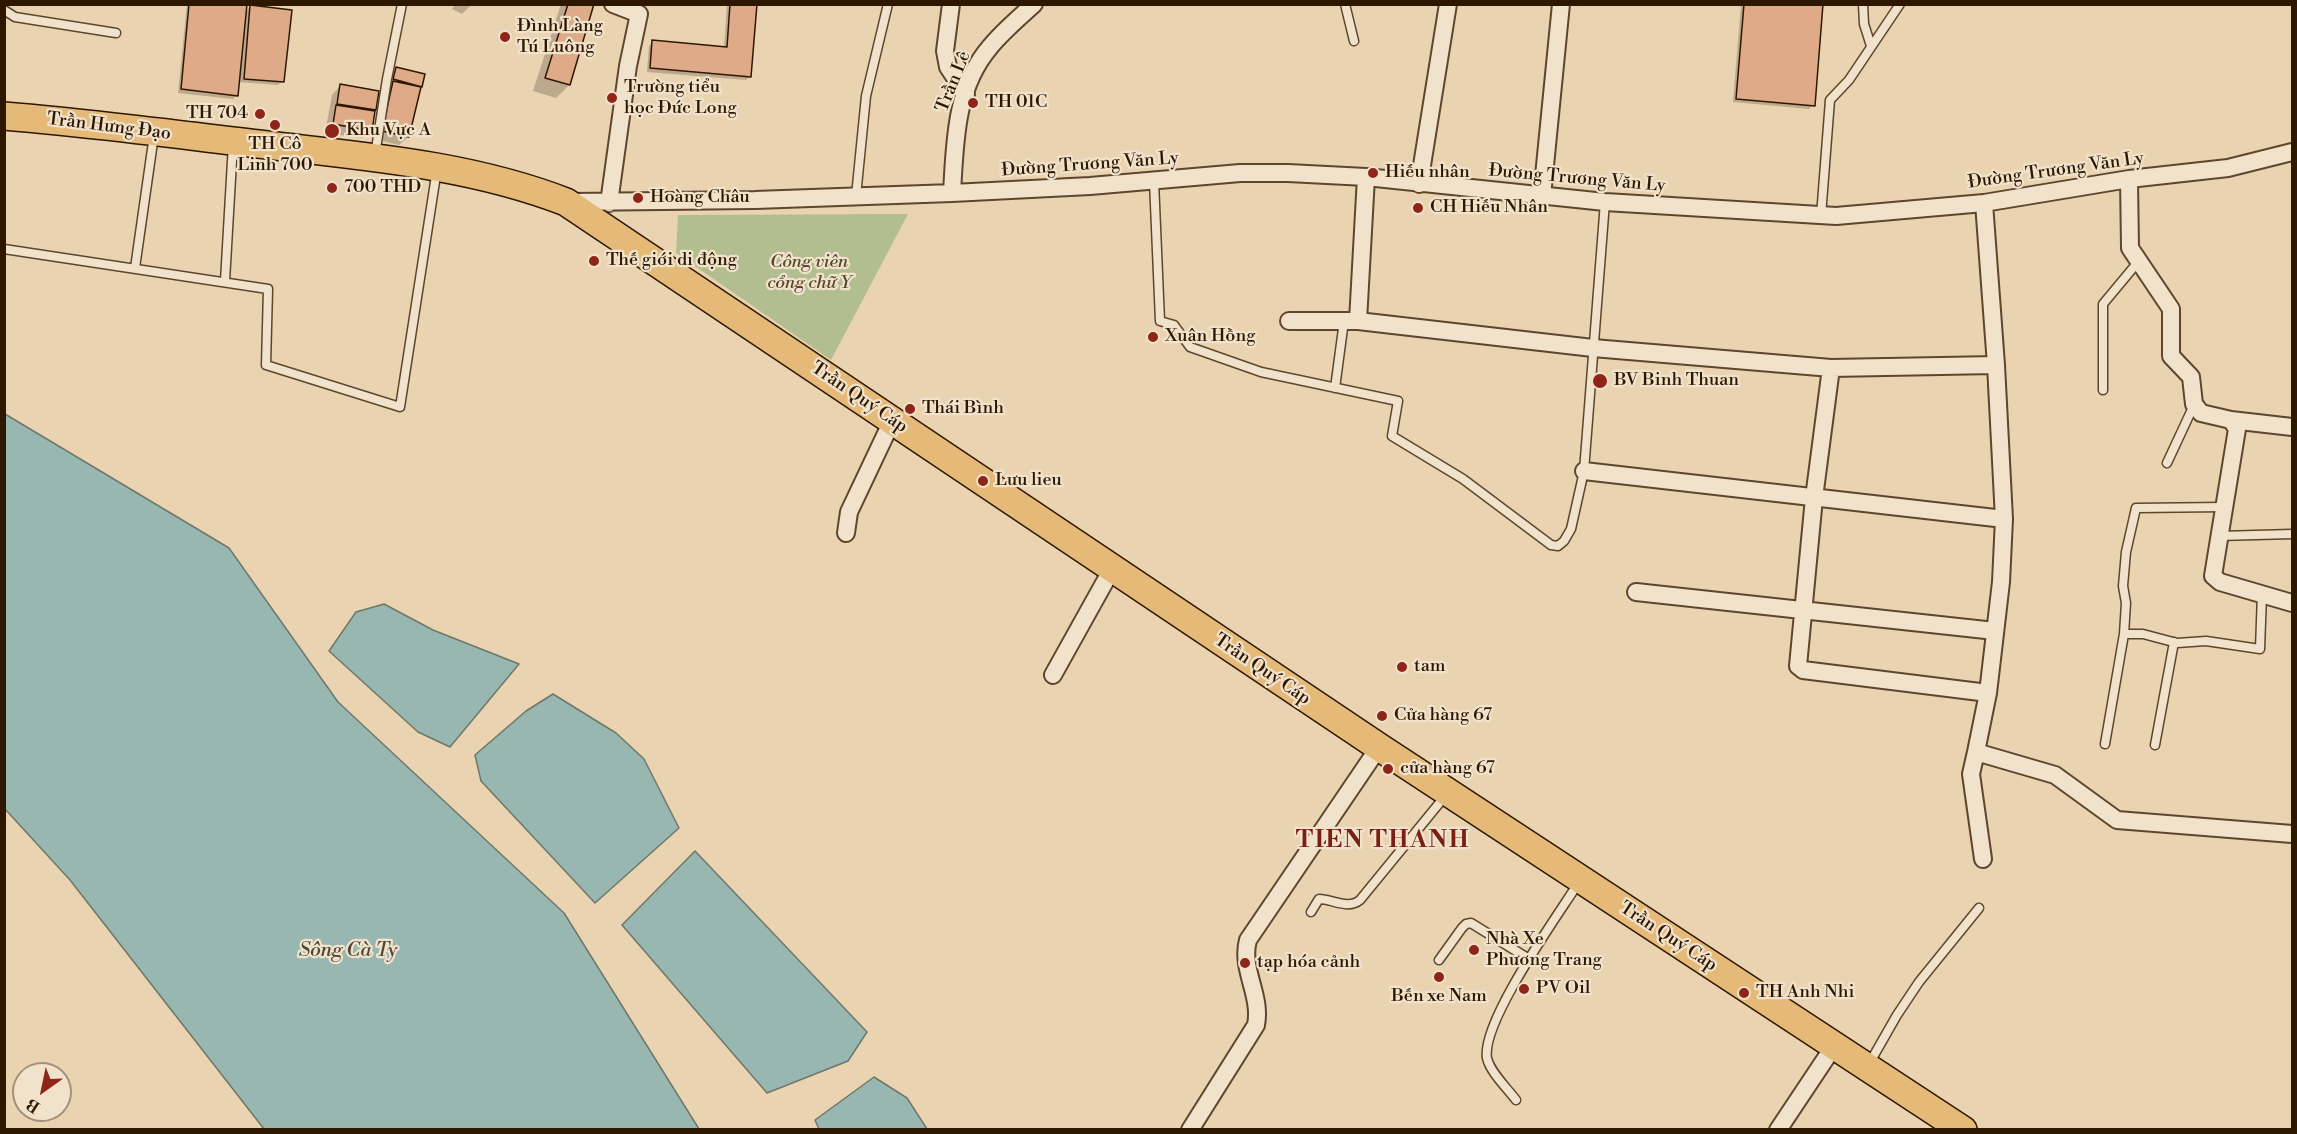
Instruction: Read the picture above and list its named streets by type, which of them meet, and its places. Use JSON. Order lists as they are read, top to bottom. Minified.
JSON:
{"streets":{"main road":["Trần Hưng Đạo","Trần Quý Cáp"],"street":["Trần Lê","Đường Trương Văn Ly"]},"crossings":[["Trần Lê","Đường Trương Văn Ly"],["Trần Hưng Đạo","Đường Trương Văn Ly"],["Trần Hưng Đạo","Trần Quý Cáp"],["Đường Trương Văn Ly","Trần Quý Cáp"]],"districts":["TIEN THANH"],"water":["Sông Cà Ty"],"parks":["Công viên cổng chữ Y"],"places":["Đình Làng Tú Luông","Trường tiểu học Đức Long","TH 01C","TH 704","TH Cô Linh 700","Khu Vực A","Hiếu nhân","700 THD","Hoàng Châu","CH Hiếu Nhân","Thế giới di động","Xuân Hồng","BV Binh Thuan","Thái Bình","Lưu lieu","tam","Cửa hàng 67","cửa hàng 67","Nhà Xe Phương Trang","tạp hóa cảnh","Bến xe Nam","PV Oil","TH Anh Nhi"],"north":"bottom left"}
